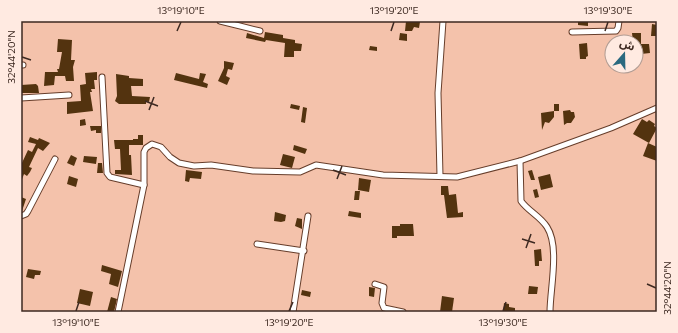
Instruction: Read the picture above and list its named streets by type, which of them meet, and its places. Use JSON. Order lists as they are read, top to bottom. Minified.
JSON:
{"north":"top","coordinates":["13°19'10\"E","13°19'20\"E","13°19'30\"E","32°44'20\"N"]}
